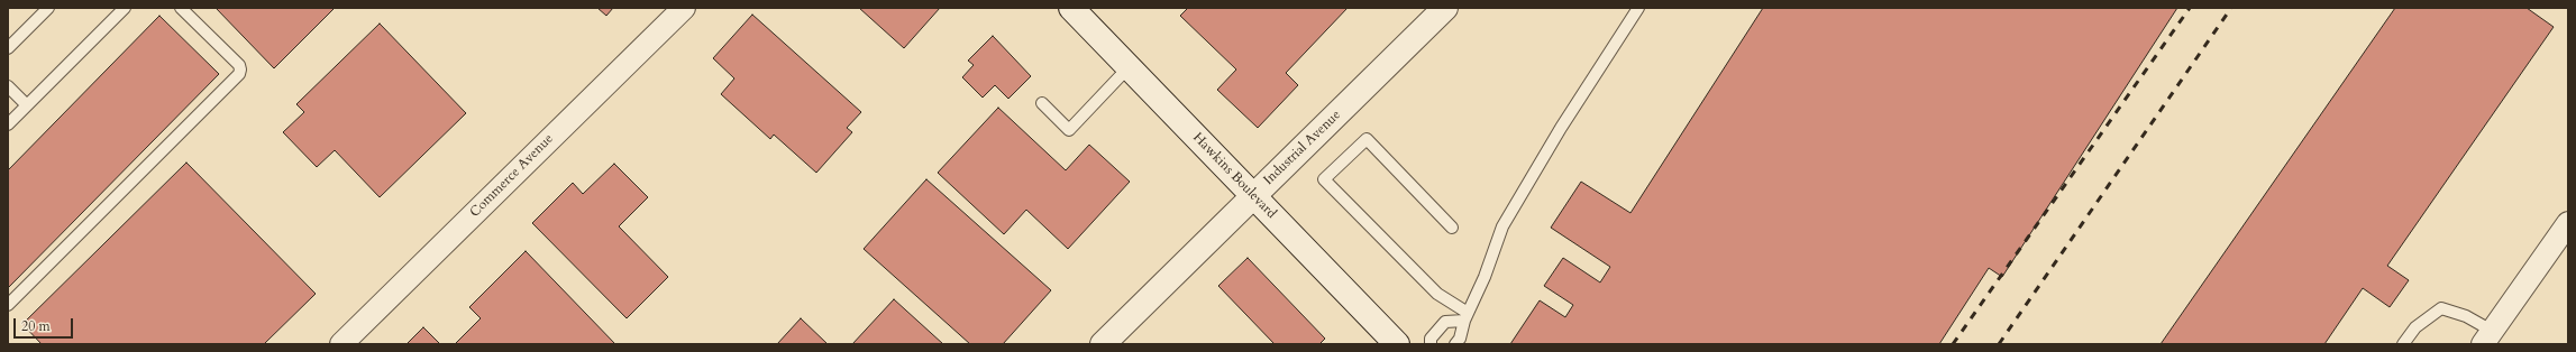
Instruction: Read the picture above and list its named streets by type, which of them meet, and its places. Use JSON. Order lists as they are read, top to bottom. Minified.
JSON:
{"streets":{"street":["Industrial Avenue","Commerce Avenue","Hawkins Boulevard"]},"crossings":[["Industrial Avenue","Hawkins Boulevard"]],"scale_bar":"20 m"}
